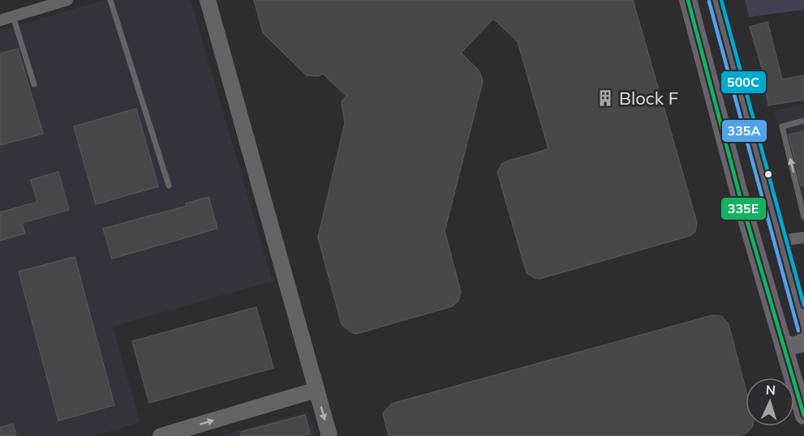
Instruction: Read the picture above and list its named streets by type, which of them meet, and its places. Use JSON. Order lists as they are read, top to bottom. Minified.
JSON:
{"places":{"building":["Block F"]},"lines":["transit line 335E","transit line 500C","transit line 335A"],"north":"top"}
